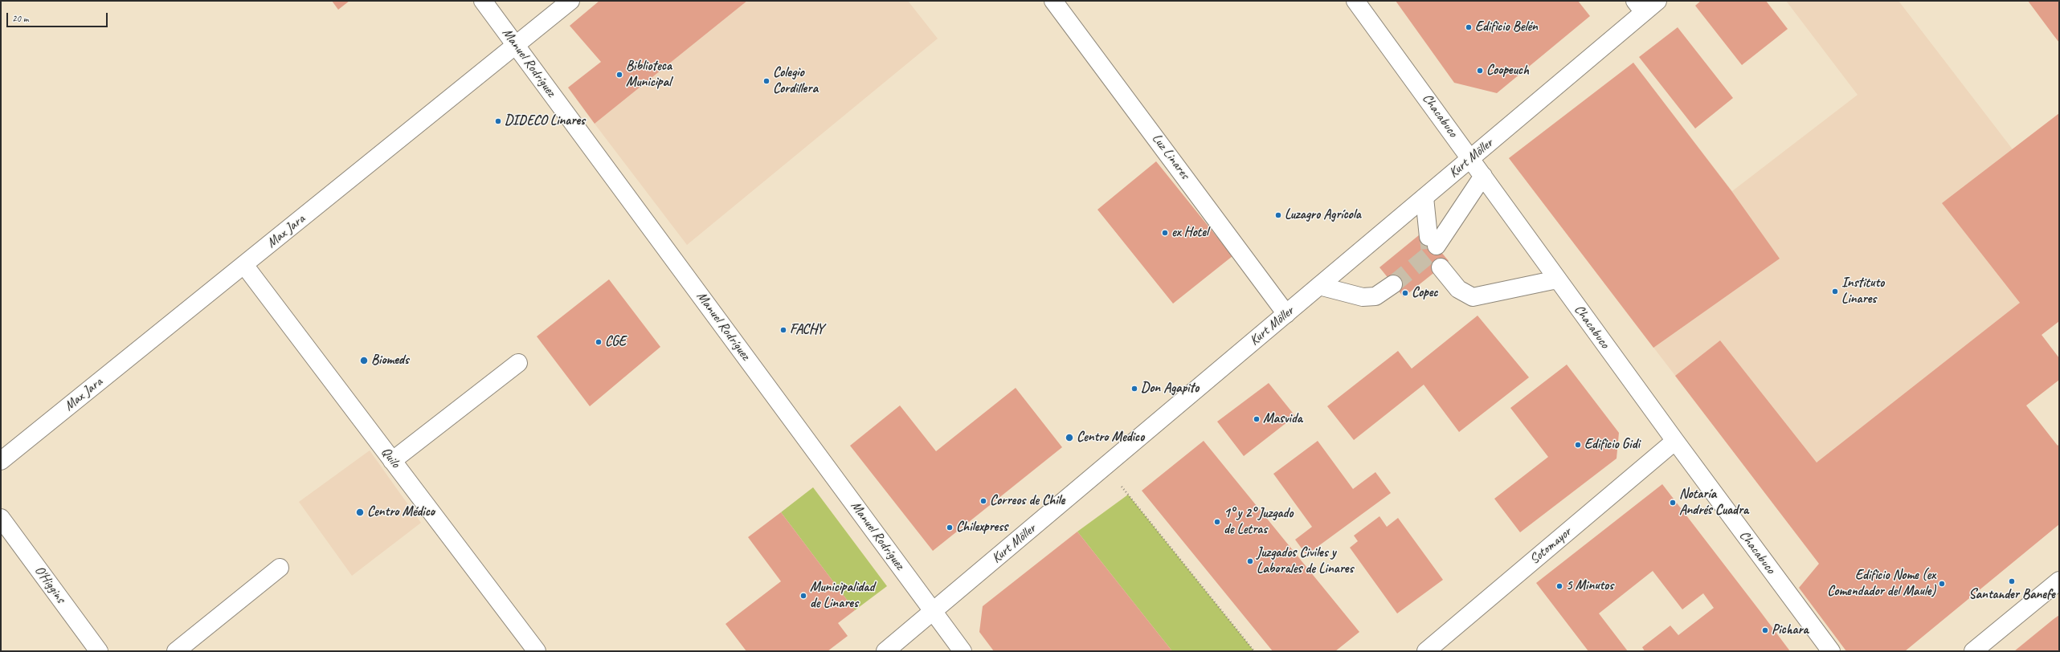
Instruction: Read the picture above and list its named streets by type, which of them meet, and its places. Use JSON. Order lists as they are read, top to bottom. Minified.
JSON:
{"streets":{"street":["Manuel Rodríguez","Chacabuco","Luz Linares","Kurt Möller","Max Jara","Quilo","Sotomayor","O'Higgins"]},"crossings":[["Manuel Rodríguez","Kurt Möller"],["Manuel Rodríguez","Max Jara"],["Chacabuco","Kurt Möller"],["Chacabuco","Sotomayor"],["Luz Linares","Kurt Möller"],["Max Jara","Quilo"]],"places":["Edificio Belén","Coopeuch","Biblioteca Municipal","Colegio Cordillera","DIDECO Linares","Luzagro Agrícola","ex Hotel","Instituto Linares","Copec","FACHY","CGE","Biomeds","Don Agapito","Masvida","Centro Medico","Edificio Gidi","Correos de Chile","Notaría Andrés Cuadra","Centro Médico","1° y 2° Juzgado de Letras","Chilexpress","Juzgados Civiles y Laborales de Linares","Santander Banefe","Edificio Nome (ex Comendador del Maule)","5 Minutos","Municipalidad de Linares","Pichara"],"scale_bar":"20 m"}
